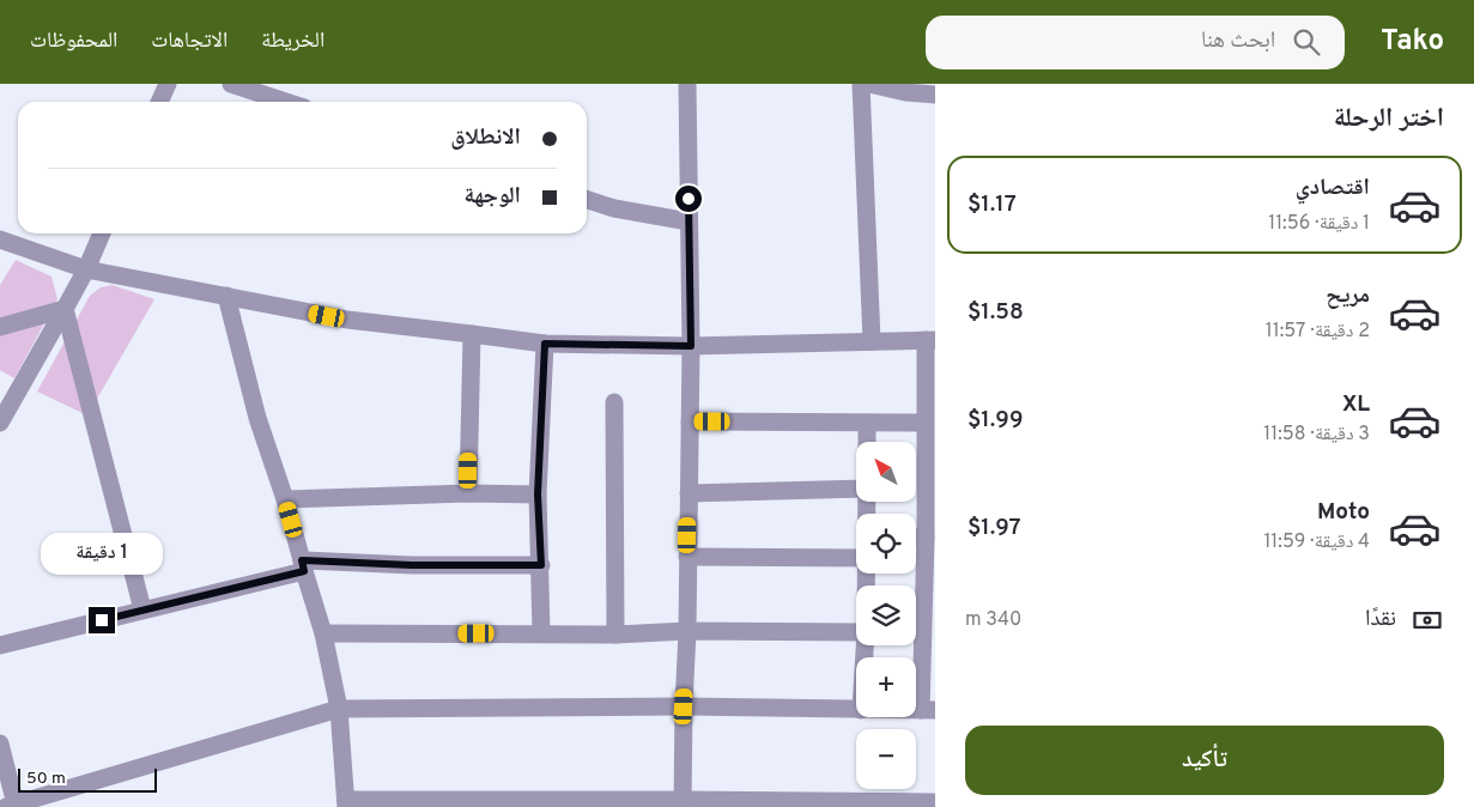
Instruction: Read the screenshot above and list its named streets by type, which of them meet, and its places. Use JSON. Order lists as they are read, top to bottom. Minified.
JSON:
{"scale_bar":"50 m","north":"top left","page":{"header":"Tako","search":"ابحث هنا","nav":["الخريطة","الاتجاهات","المحفوظات"],"heading":"اختر الرحلة","banner":["الانطلاق","الوجهة"],"list":[{"name":"اقتصادي","note":"1 دقيقة · 11:56","value":"$1.17"},{"name":"مريح","note":"2 دقيقة · 11:57","value":"$1.58"},{"name":"XL","note":"3 دقيقة · 11:58","value":"$1.99"},{"name":"Moto","note":"4 دقيقة · 11:59","value":"$1.97"}],"map_buttons":["+","−"],"bubble":"1 دقيقة","pay":["نقدًا","340 m"],"buttons":"تأكيد","scale":"50 m"}}
